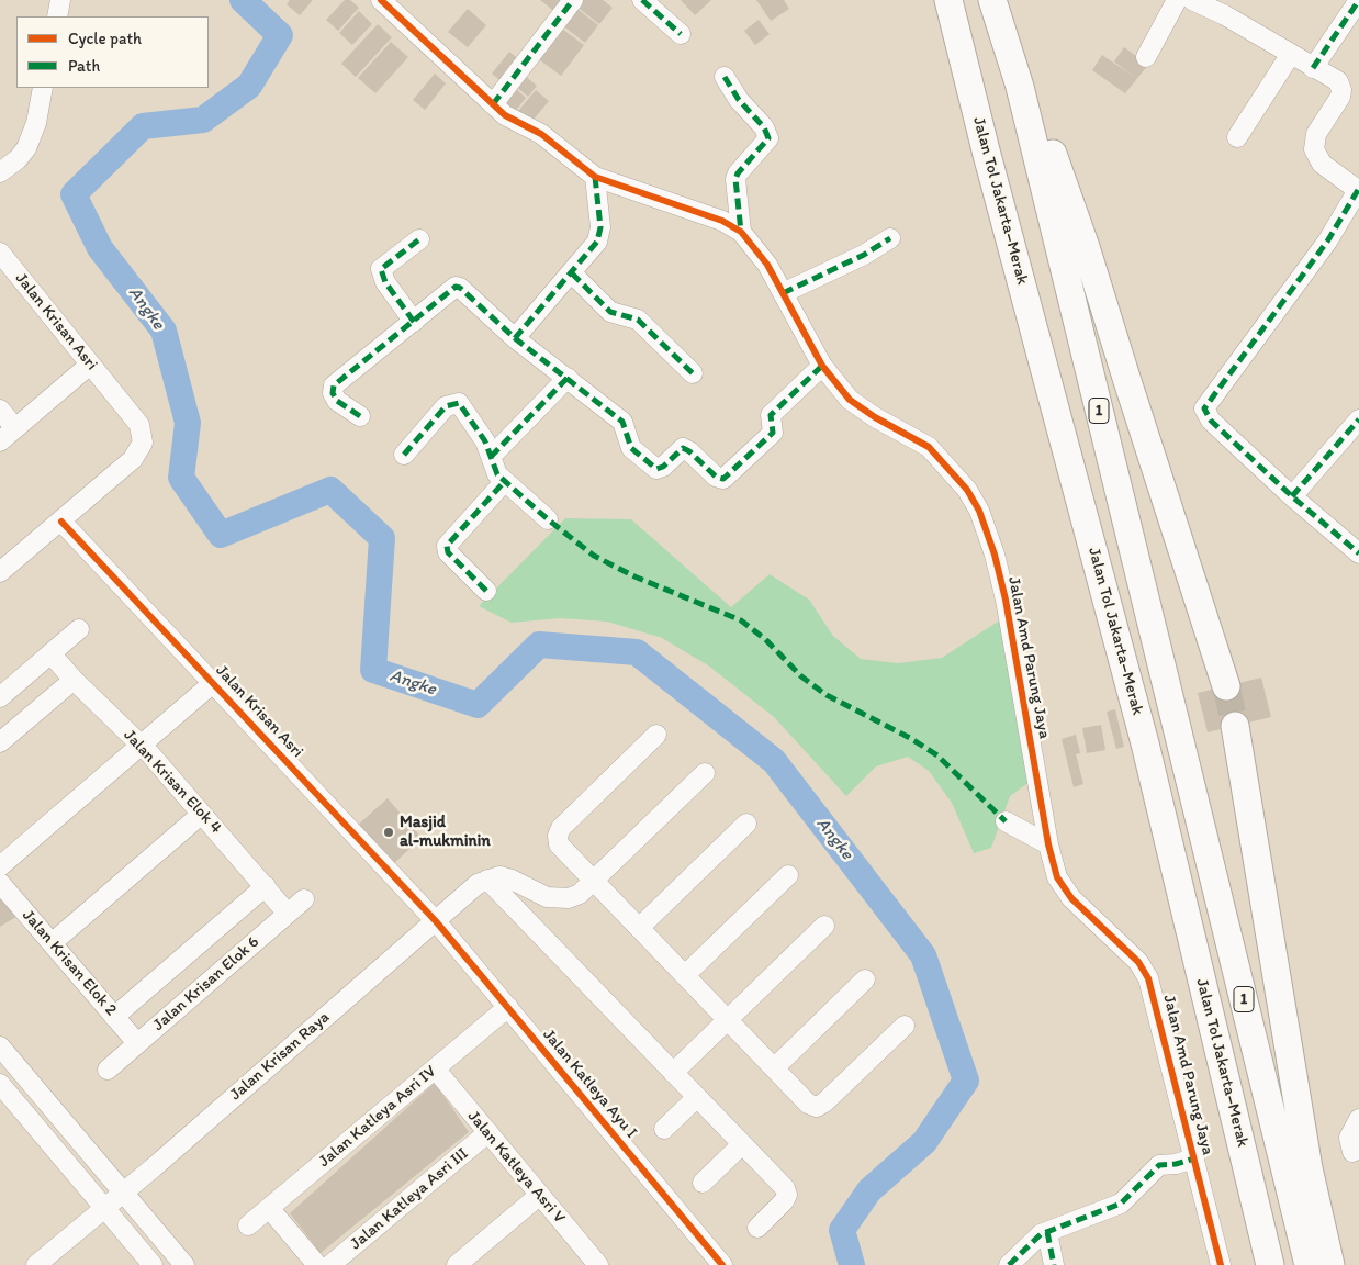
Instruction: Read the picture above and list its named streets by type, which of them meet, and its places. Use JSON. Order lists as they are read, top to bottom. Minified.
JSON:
{"streets":{"highway":["Jalan Tol Jakarta–Merak","1"],"street":["Jalan Krisan Asri","Jalan Amd Parung Jaya","Jalan Krisan Elok 4","Jalan Krisan Elok 2","Jalan Krisan Elok 6","Jalan Krisan Raya","Jalan Katleya Ayu I","Jalan Katleya Asri IV","Jalan Katleya Asri V","Jalan Katleya Asri III"]},"crossings":[["Jalan Krisan Asri","Jalan Krisan Raya"],["Jalan Krisan Asri","Jalan Katleya Ayu I"],["Jalan Krisan Elok 4","Jalan Krisan Elok 6"],["Jalan Krisan Elok 2","Jalan Krisan Elok 6"],["Jalan Krisan Raya","Jalan Katleya Ayu I"],["Jalan Katleya Ayu I","Jalan Katleya Asri IV"],["Jalan Katleya Asri IV","Jalan Katleya Asri V"],["Jalan Katleya Asri V","Jalan Katleya Asri III"]],"water":["Angke"],"places":["Masjid al-mukminin"],"legend":["Cycle path","Path"]}
